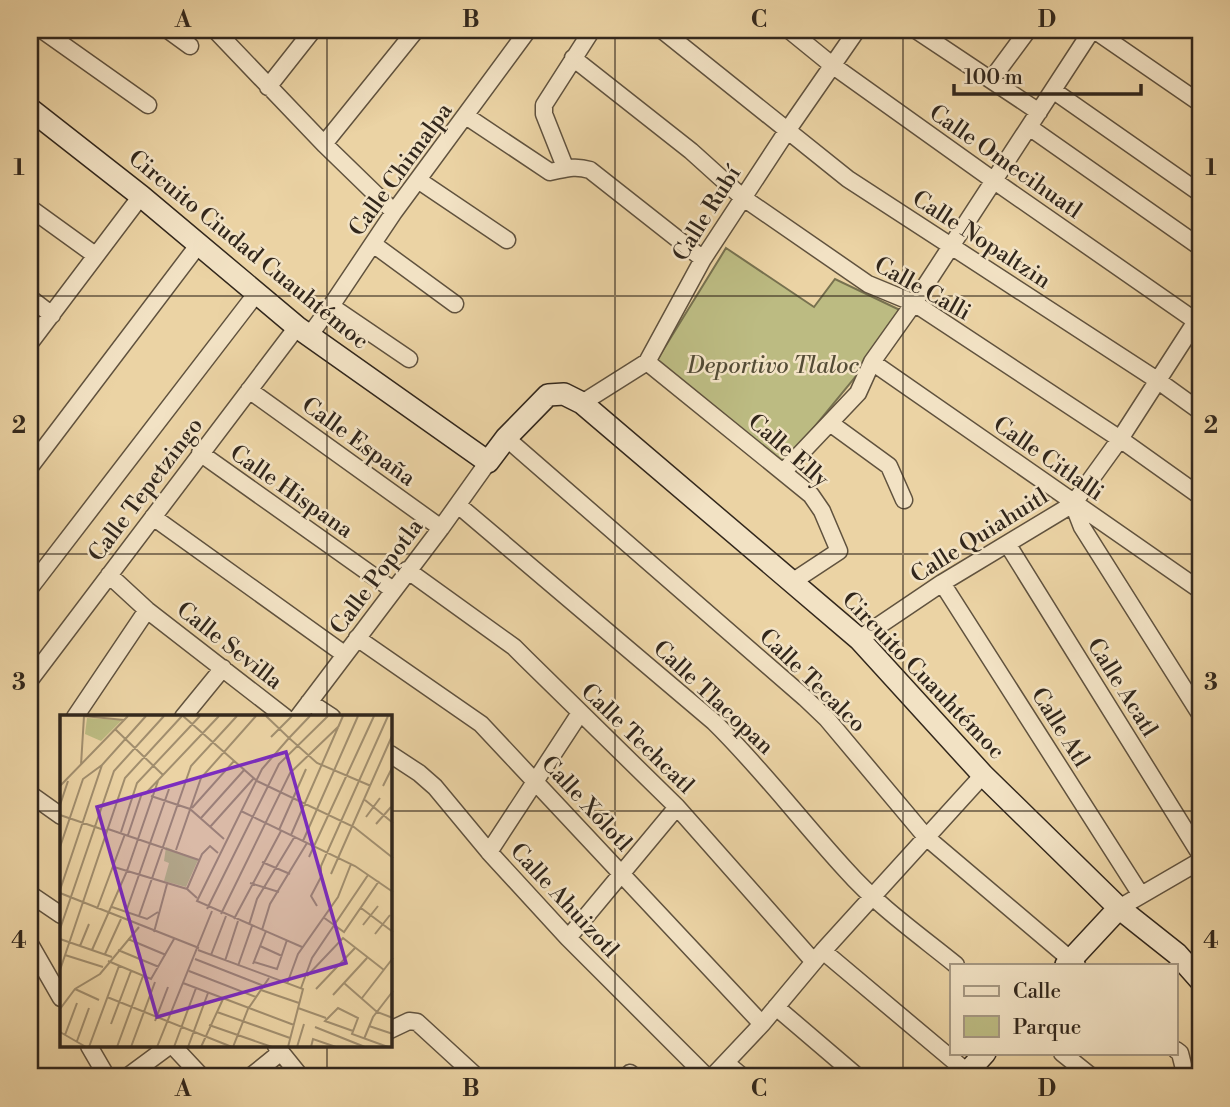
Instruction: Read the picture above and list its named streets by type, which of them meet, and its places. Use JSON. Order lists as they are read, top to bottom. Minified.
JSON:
{"streets":{"street":["Calle Omecihuatl","Calle Chimalpa","Calle Rubí","Calle Nopaltzin","Circuito Ciudad Cuauhtémoc","Calle Calli","Calle España","Calle Elly","Calle Citlalli","Calle Tepetzingo","Calle Hispana","Calle Quiahuitl","Calle Popotla","Calle Sevilla","Circuito Cuauhtémoc","Calle Tecalco","Calle Acatl","Calle Tlacopan","Calle Atl","Calle Techcatl","Calle Xólotl","Calle Ahuizotl"]},"crossings":[["Calle Omecihuatl","Calle Rubí"],["Calle Omecihuatl","Calle Quiahuitl"],["Calle Chimalpa","Circuito Ciudad Cuauhtémoc"],["Calle Chimalpa","Calle Tepetzingo"],["Calle Rubí","Calle Nopaltzin"],["Calle Rubí","Calle Calli"],["Calle Rubí","Calle Elly"],["Calle Rubí","Circuito Cuauhtémoc"],["Calle Nopaltzin","Calle Quiahuitl"],["Circuito Ciudad Cuauhtémoc","Calle Tepetzingo"],["Circuito Ciudad Cuauhtémoc","Calle Popotla"],["Calle Calli","Calle Quiahuitl"],["Calle España","Calle Tepetzingo"],["Calle España","Calle Popotla"],["Calle Elly","Circuito Cuauhtémoc"],["Calle Citlalli","Calle Quiahuitl"],["Calle Tepetzingo","Calle Hispana"],["Calle Tepetzingo","Calle Sevilla"],["Calle Hispana","Calle Popotla"],["Calle Quiahuitl","Circuito Cuauhtémoc"],["Calle Quiahuitl","Calle Acatl"],["Calle Quiahuitl","Calle Atl"],["Calle Popotla","Calle Tlacopan"],["Calle Popotla","Calle Techcatl"],["Calle Popotla","Calle Xólotl"]],"parks":["Deportivo Tlaloc"],"legend":["Calle","Parque"],"scale_bar":"100 m","grid":{"columns":["A","B","C","D"],"rows":["1","2","3","4"]}}
